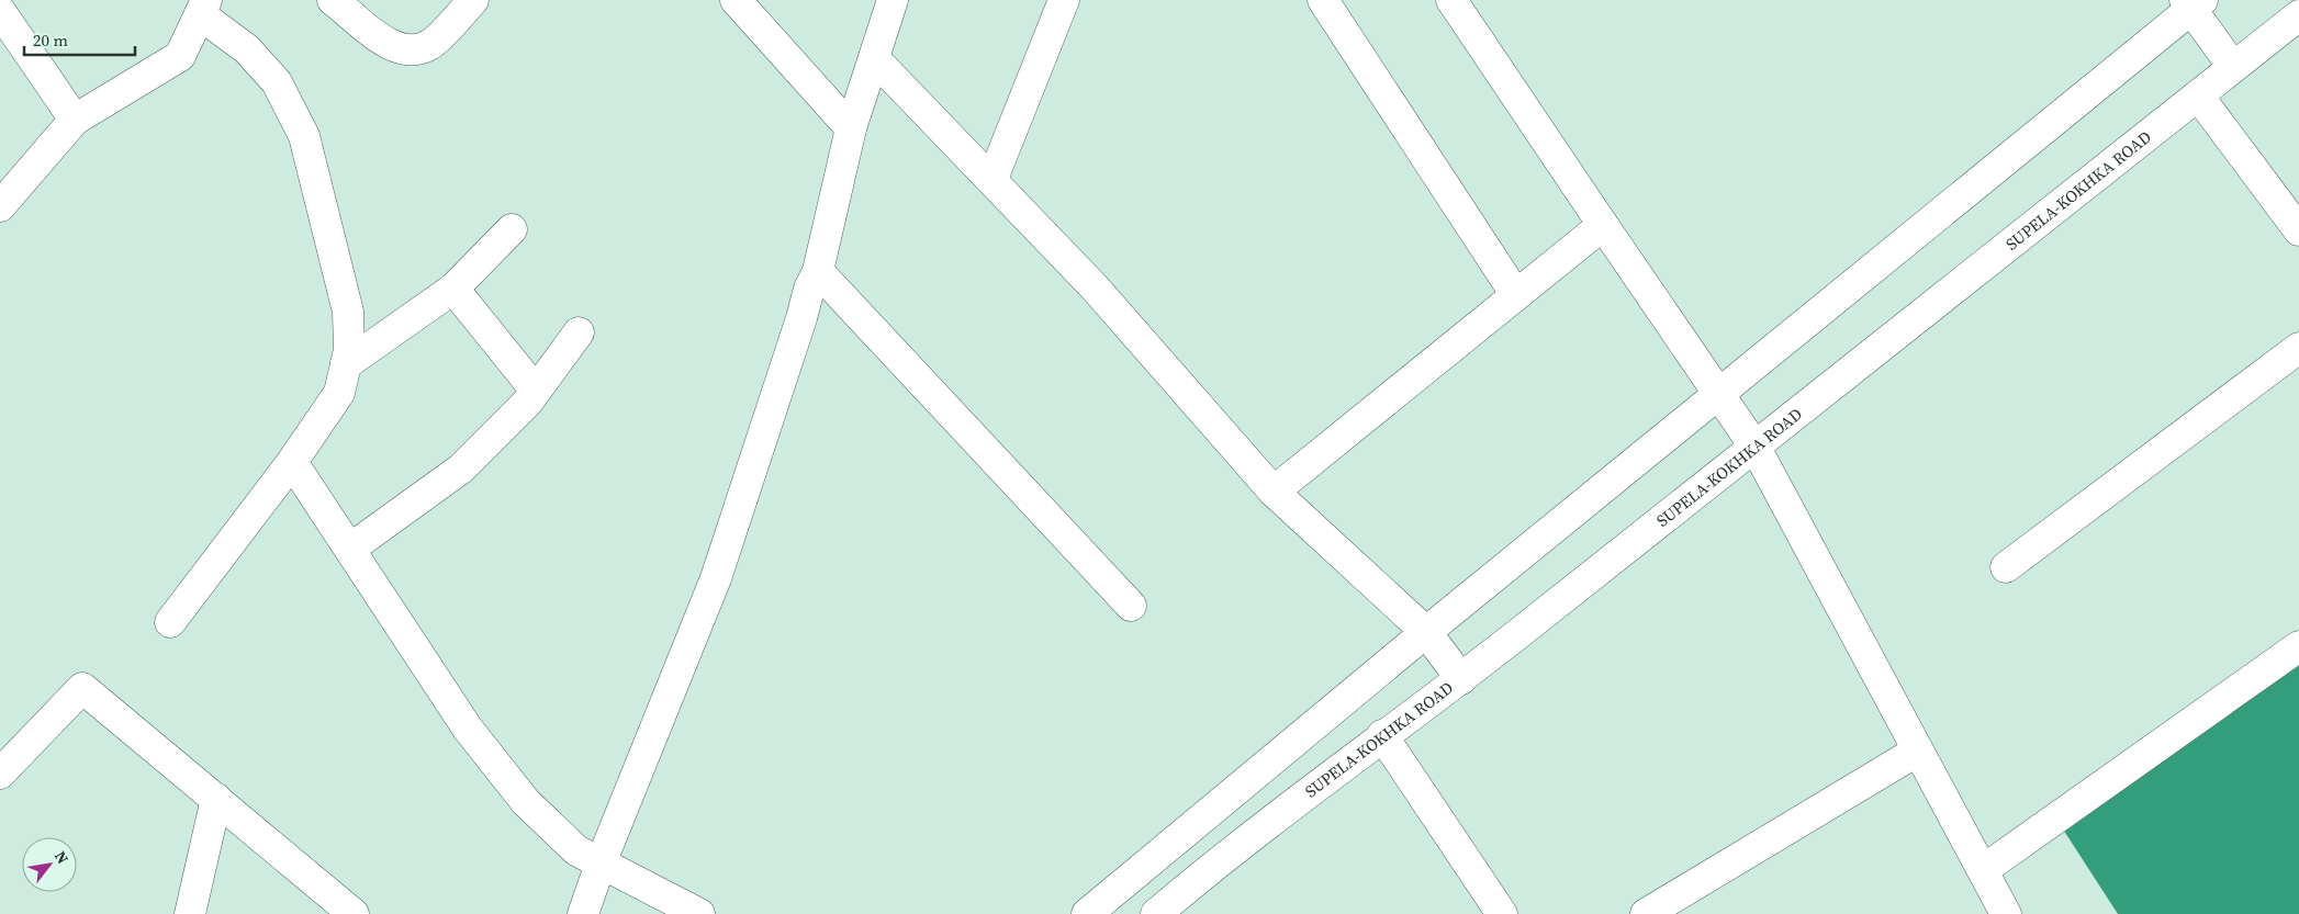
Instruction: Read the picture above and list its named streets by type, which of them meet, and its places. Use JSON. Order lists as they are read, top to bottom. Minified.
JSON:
{"streets":{"street":["SUPELA-KOKHKA ROAD"]},"scale_bar":"20 m","north":"top right"}
